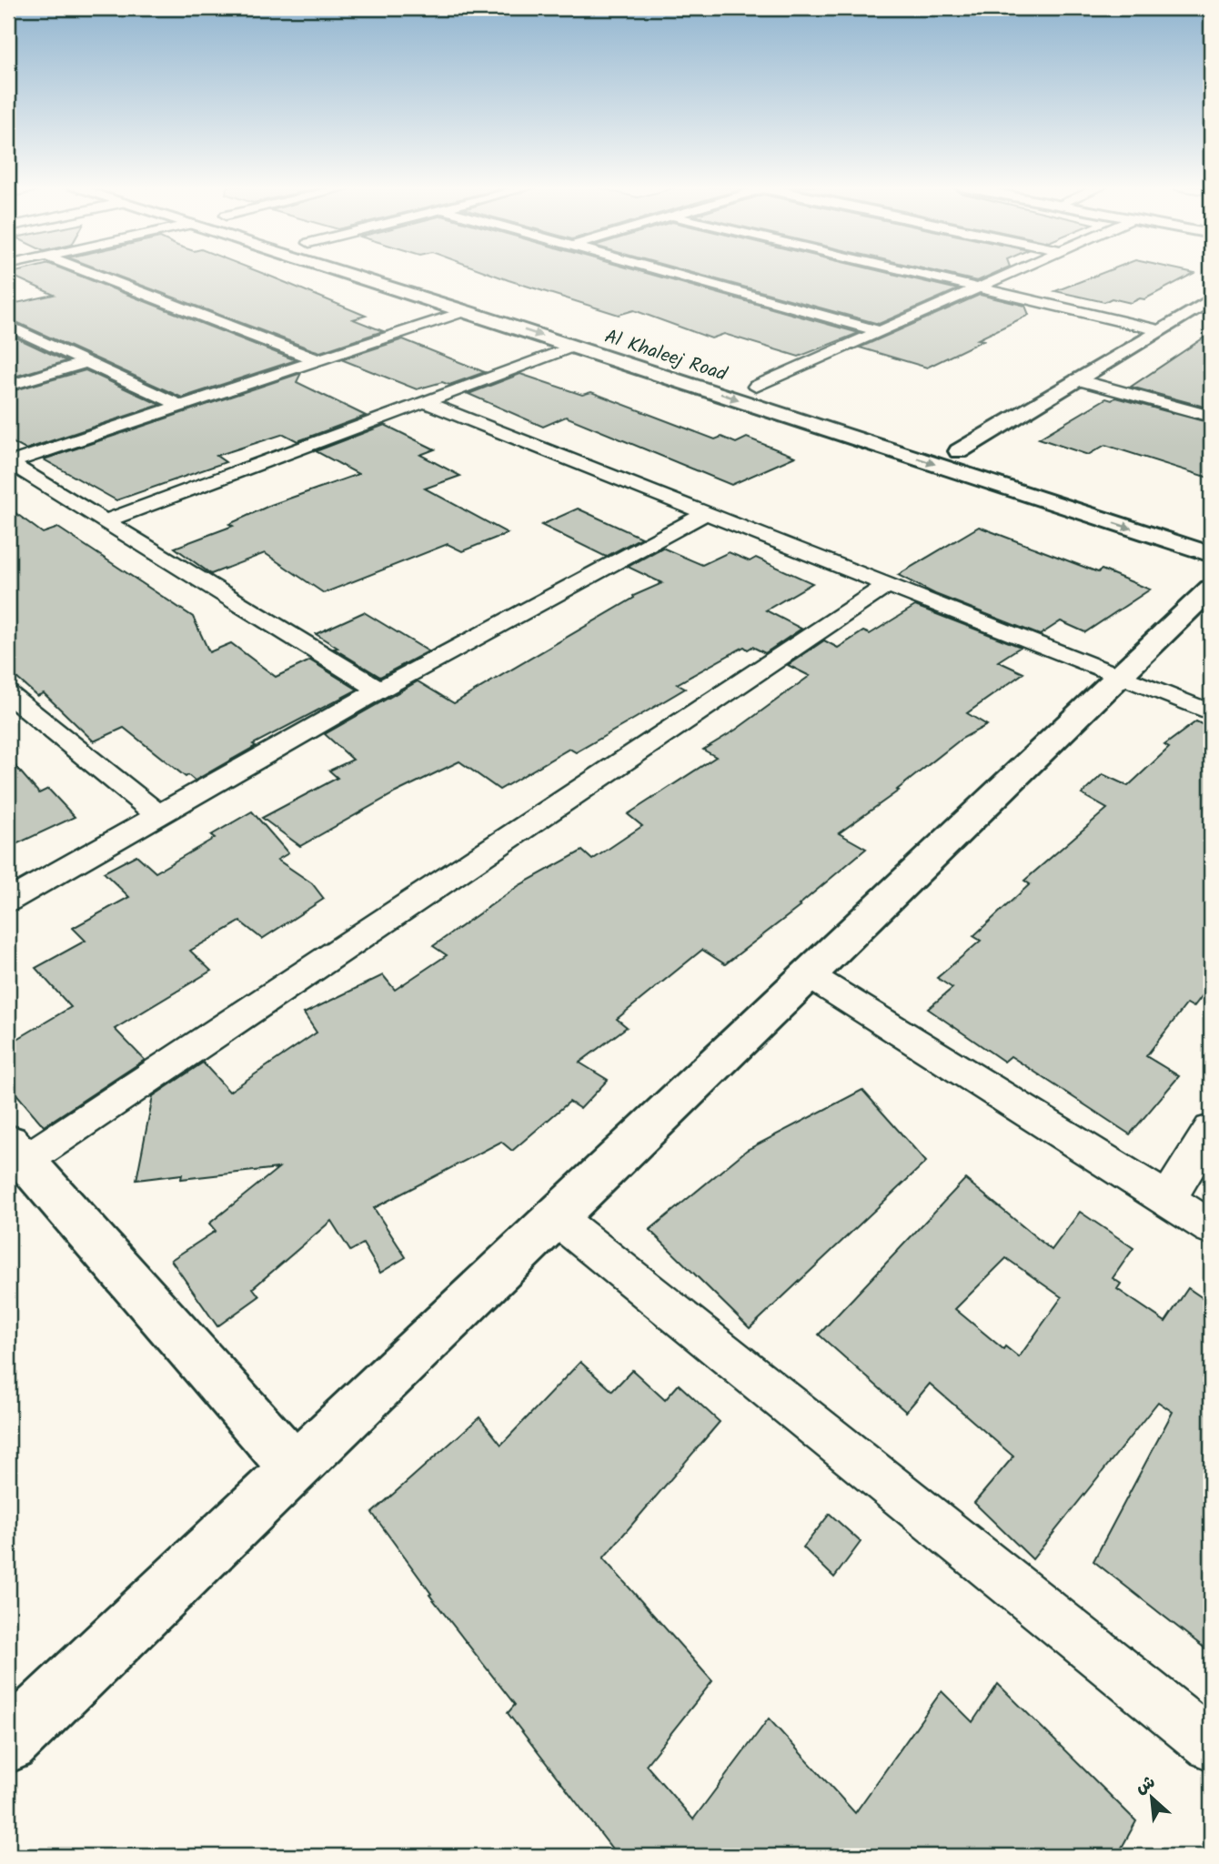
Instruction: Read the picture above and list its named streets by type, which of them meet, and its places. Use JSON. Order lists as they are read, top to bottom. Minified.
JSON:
{"streets":{"main road":["Al Khaleej Road"]},"one_way":["Al Khaleej Road"],"north":"top left"}
